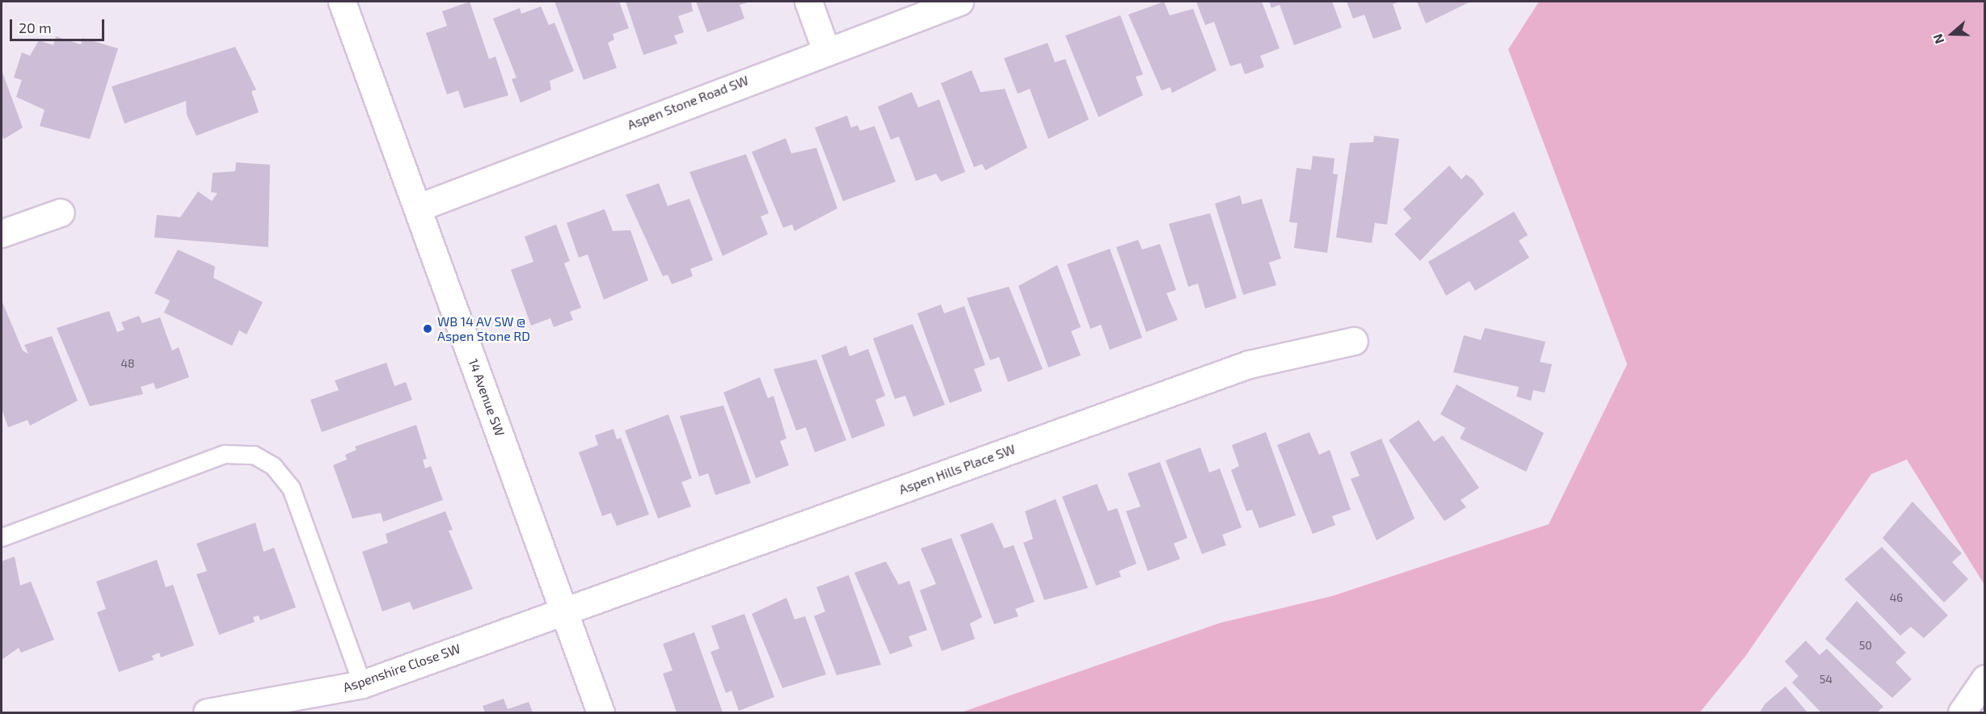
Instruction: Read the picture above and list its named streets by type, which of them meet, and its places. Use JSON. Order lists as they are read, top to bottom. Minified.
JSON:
{"streets":{"street":["Aspen Stone Road SW","14 Avenue SW","Aspen Hills Place SW","Aspenshire Close SW"]},"crossings":[["Aspen Stone Road SW","14 Avenue SW"],["14 Avenue SW","Aspen Hills Place SW"],["14 Avenue SW","Aspenshire Close SW"],["Aspen Hills Place SW","Aspenshire Close SW"]],"places":["WB 14 AV SW @ Aspen Stone RD"],"house_numbers":["48","46","50","54"],"scale_bar":"20 m","north":"left"}
